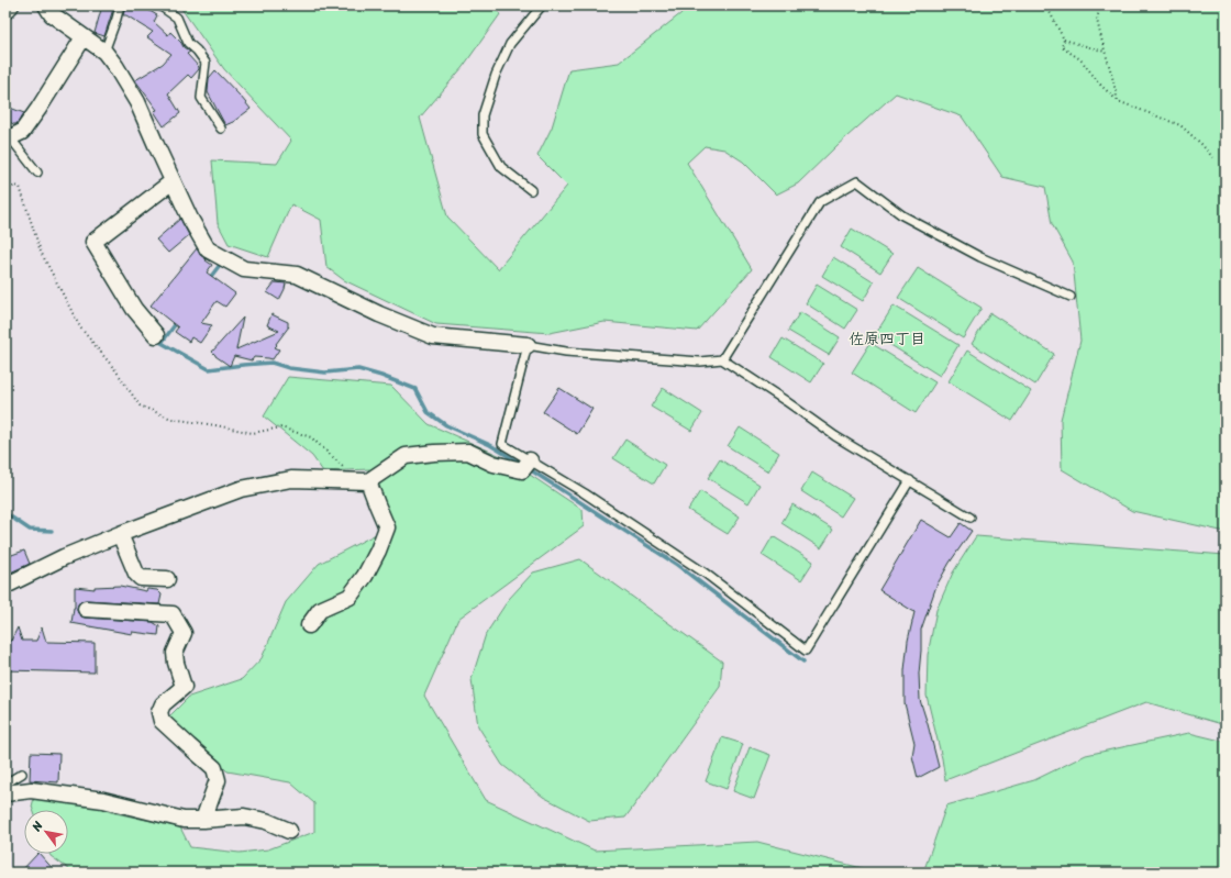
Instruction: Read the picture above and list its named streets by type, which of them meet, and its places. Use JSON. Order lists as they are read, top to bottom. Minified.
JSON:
{"districts":["佐原四丁目"],"north":"top left"}
